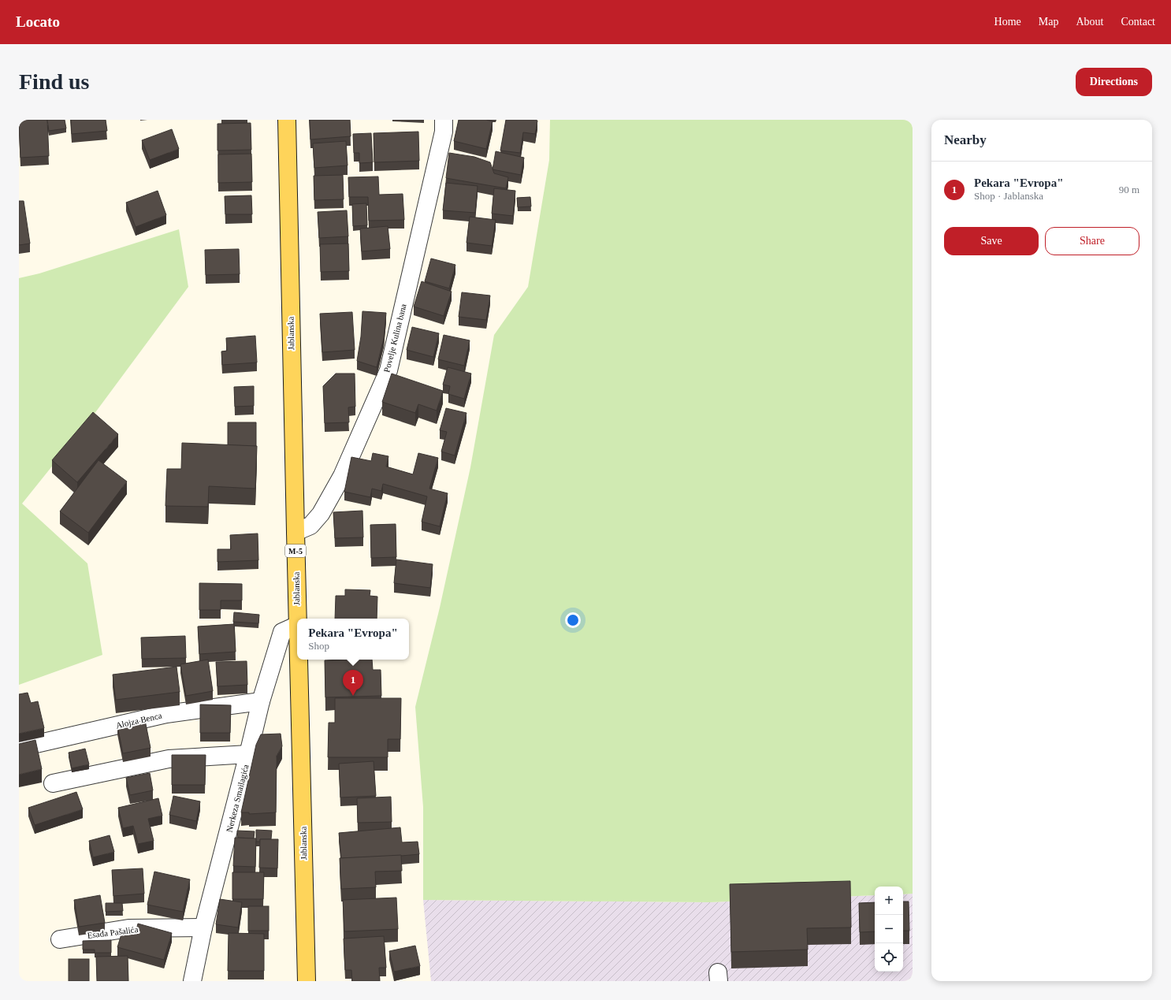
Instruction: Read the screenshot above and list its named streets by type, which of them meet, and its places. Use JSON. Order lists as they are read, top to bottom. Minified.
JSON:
{"streets":{"main road":["Jablanska","M-5"],"street":["Povelje Kulina bana","Alojza Benca","Nerkeza Smailagića","Esada Pašalića"]},"crossings":[["Jablanska","Povelje Kulina bana"],["Alojza Benca","Nerkeza Smailagića"],["Nerkeza Smailagića","Esada Pašalića"]],"page":{"header":"Locato","nav":["Home","Map","About","Contact"],"buttons":["Directions",["Save","Share"]],"title":"Find us","heading":"Nearby","list":[{"mark":"1","name":"Pekara \"Evropa\"","note":"Shop · Jablanska","value":"90 m"}],"popup":["Pekara \"Evropa\"","Shop"],"pins":"1","map_buttons":["+","−"]}}
